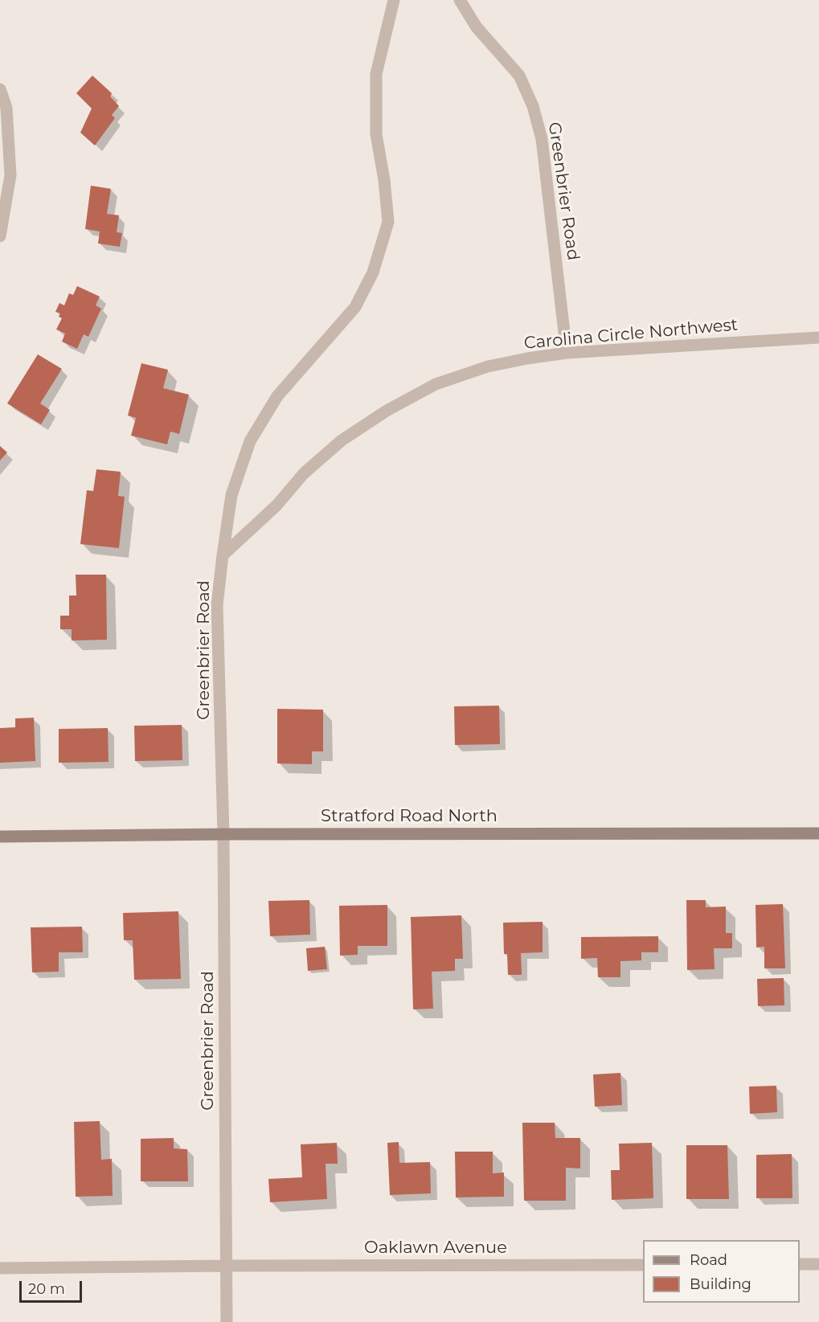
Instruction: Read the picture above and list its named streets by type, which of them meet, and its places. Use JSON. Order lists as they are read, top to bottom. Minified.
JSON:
{"streets":{"main road":["Stratford Road North"],"street":["Greenbrier Road","Carolina Circle Northwest","Oaklawn Avenue"]},"crossings":[["Greenbrier Road","Carolina Circle Northwest"],["Greenbrier Road","Stratford Road North"],["Greenbrier Road","Oaklawn Avenue"]],"legend":["Road","Building"],"scale_bar":"20 m"}
